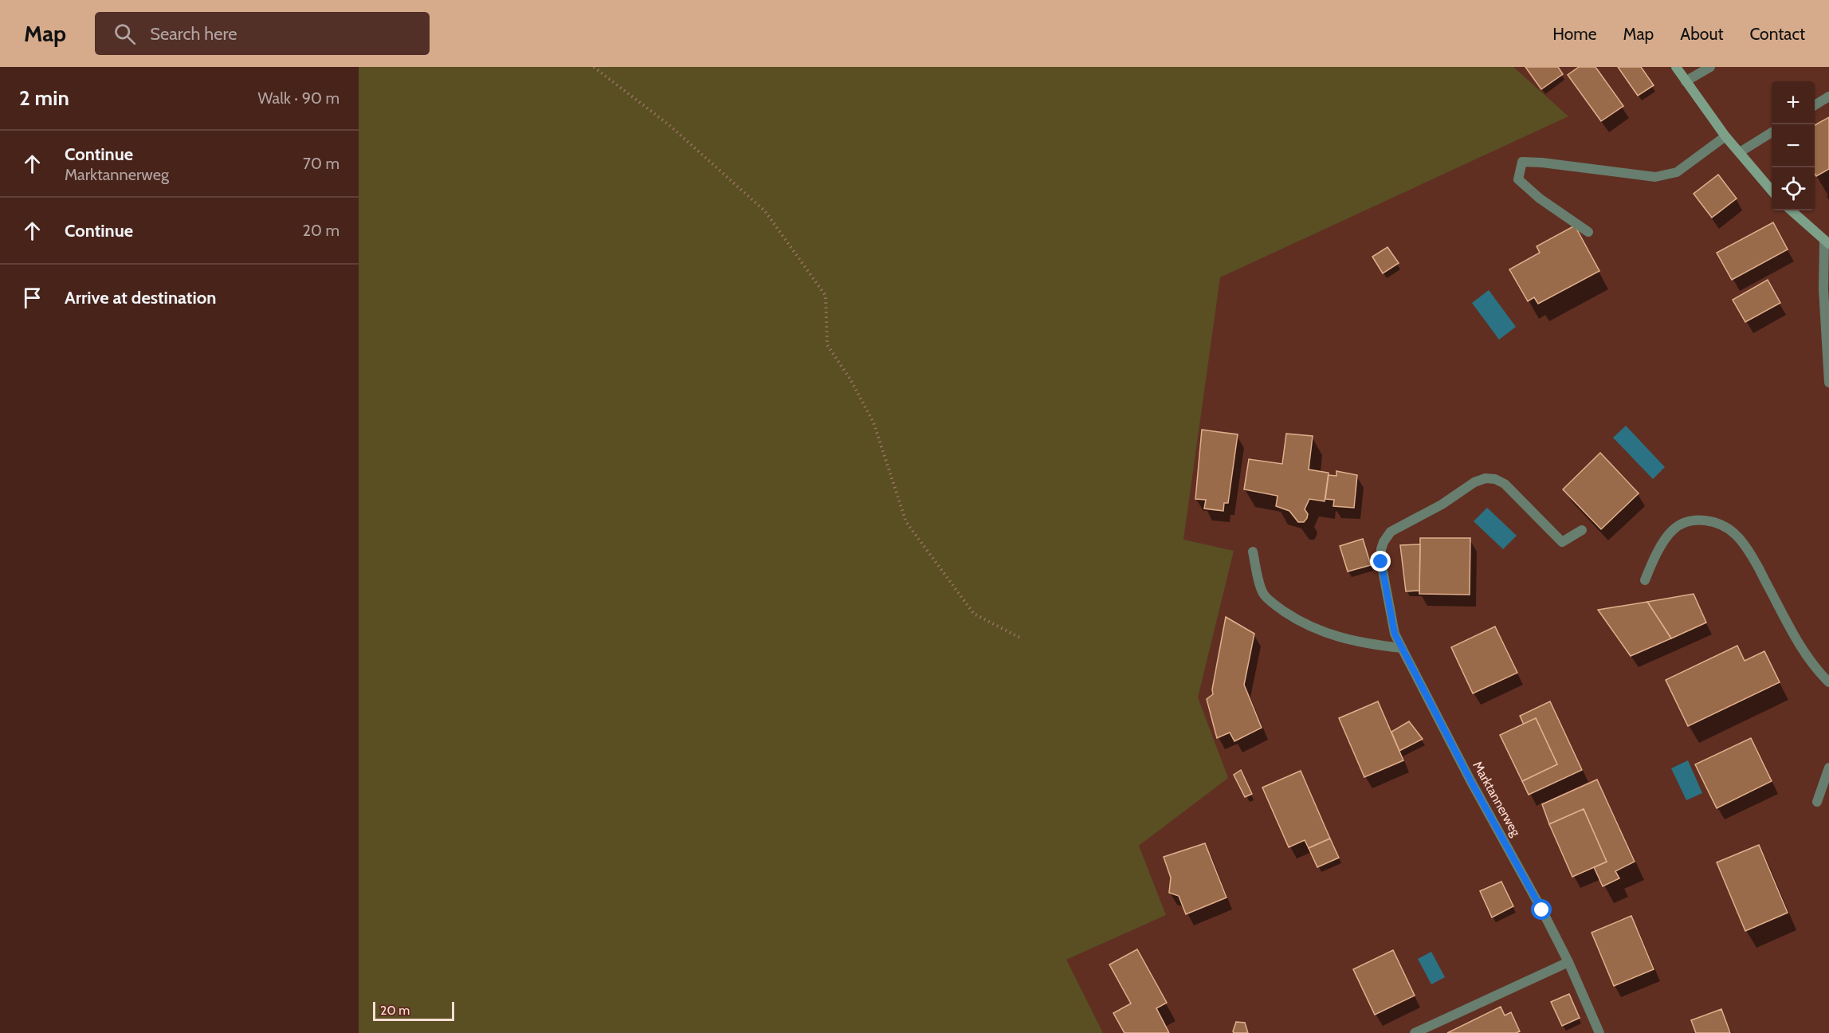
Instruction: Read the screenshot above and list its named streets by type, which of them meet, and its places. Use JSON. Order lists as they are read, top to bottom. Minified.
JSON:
{"streets":{"street":["Marktannerweg"]},"scale_bar":"20 m","page":{"header":"Map","search":"Search here","nav":["Home","Map","About","Contact"],"heading":["2 min","Walk · 90 m"],"map_buttons":["+","−"],"list":[["Continue","Marktannerweg","70 m"],["Continue","20 m"],"Arrive at destination"],"scale":"20 m"}}
